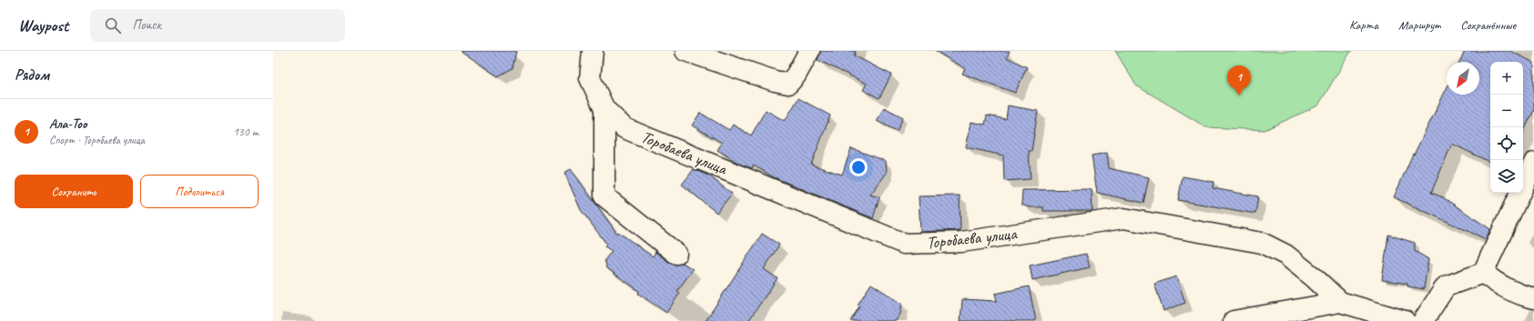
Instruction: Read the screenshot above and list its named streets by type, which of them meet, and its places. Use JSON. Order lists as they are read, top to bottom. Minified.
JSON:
{"streets":{"street":["Торобаева улица"]},"north":"bottom left","page":{"header":"Waypost","search":"Поиск","nav":["Карта","Маршрут","Сохранённые"],"heading":"Рядом","map_buttons":["+","−"],"pins":"1","list":[{"mark":"1","name":"Ала-Тоо","note":"Спорт · Торобаева улица","value":"130 m"}],"buttons":["Сохранить","Поделиться"]}}
